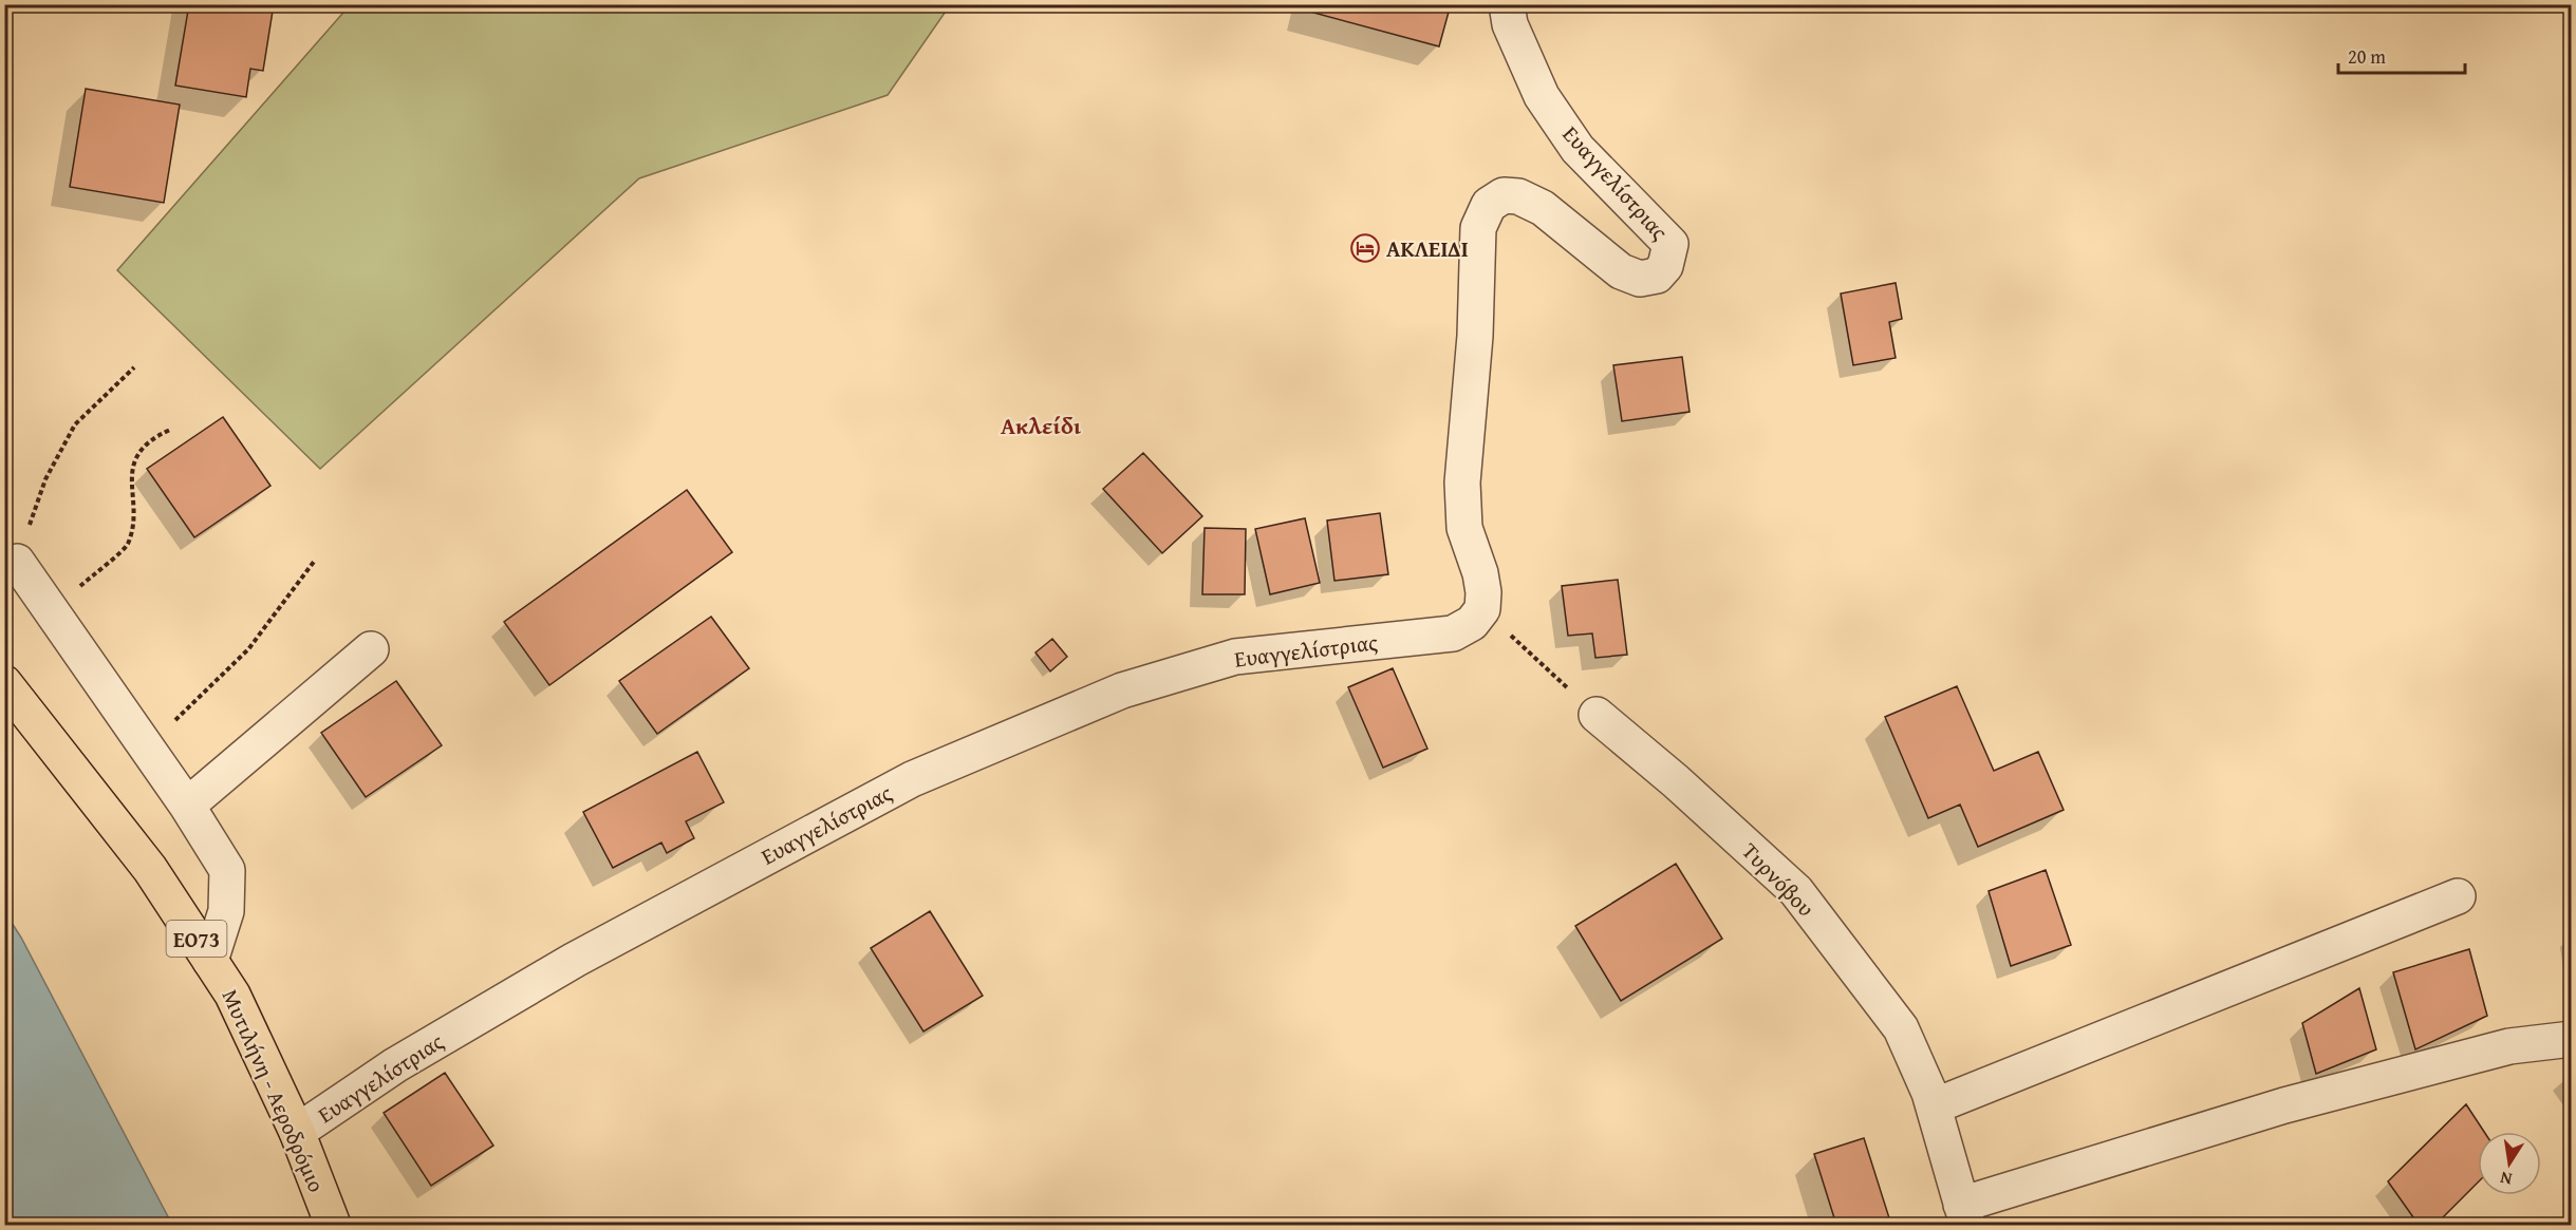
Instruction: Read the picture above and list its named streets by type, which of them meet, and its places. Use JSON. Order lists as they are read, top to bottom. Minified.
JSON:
{"streets":{"main road":["ΕΟ73","Μυτιλήνη - Αεροδρόμιο"],"street":["Ευαγγελίστριας","Τυρνόβου"]},"crossings":[["Ευαγγελίστριας","Μυτιλήνη - Αεροδρόμιο"]],"districts":["Ακλείδι"],"places":{"hotel":["ΑΚΛΕΙΔΙ"]},"scale_bar":"20 m","north":"bottom"}
